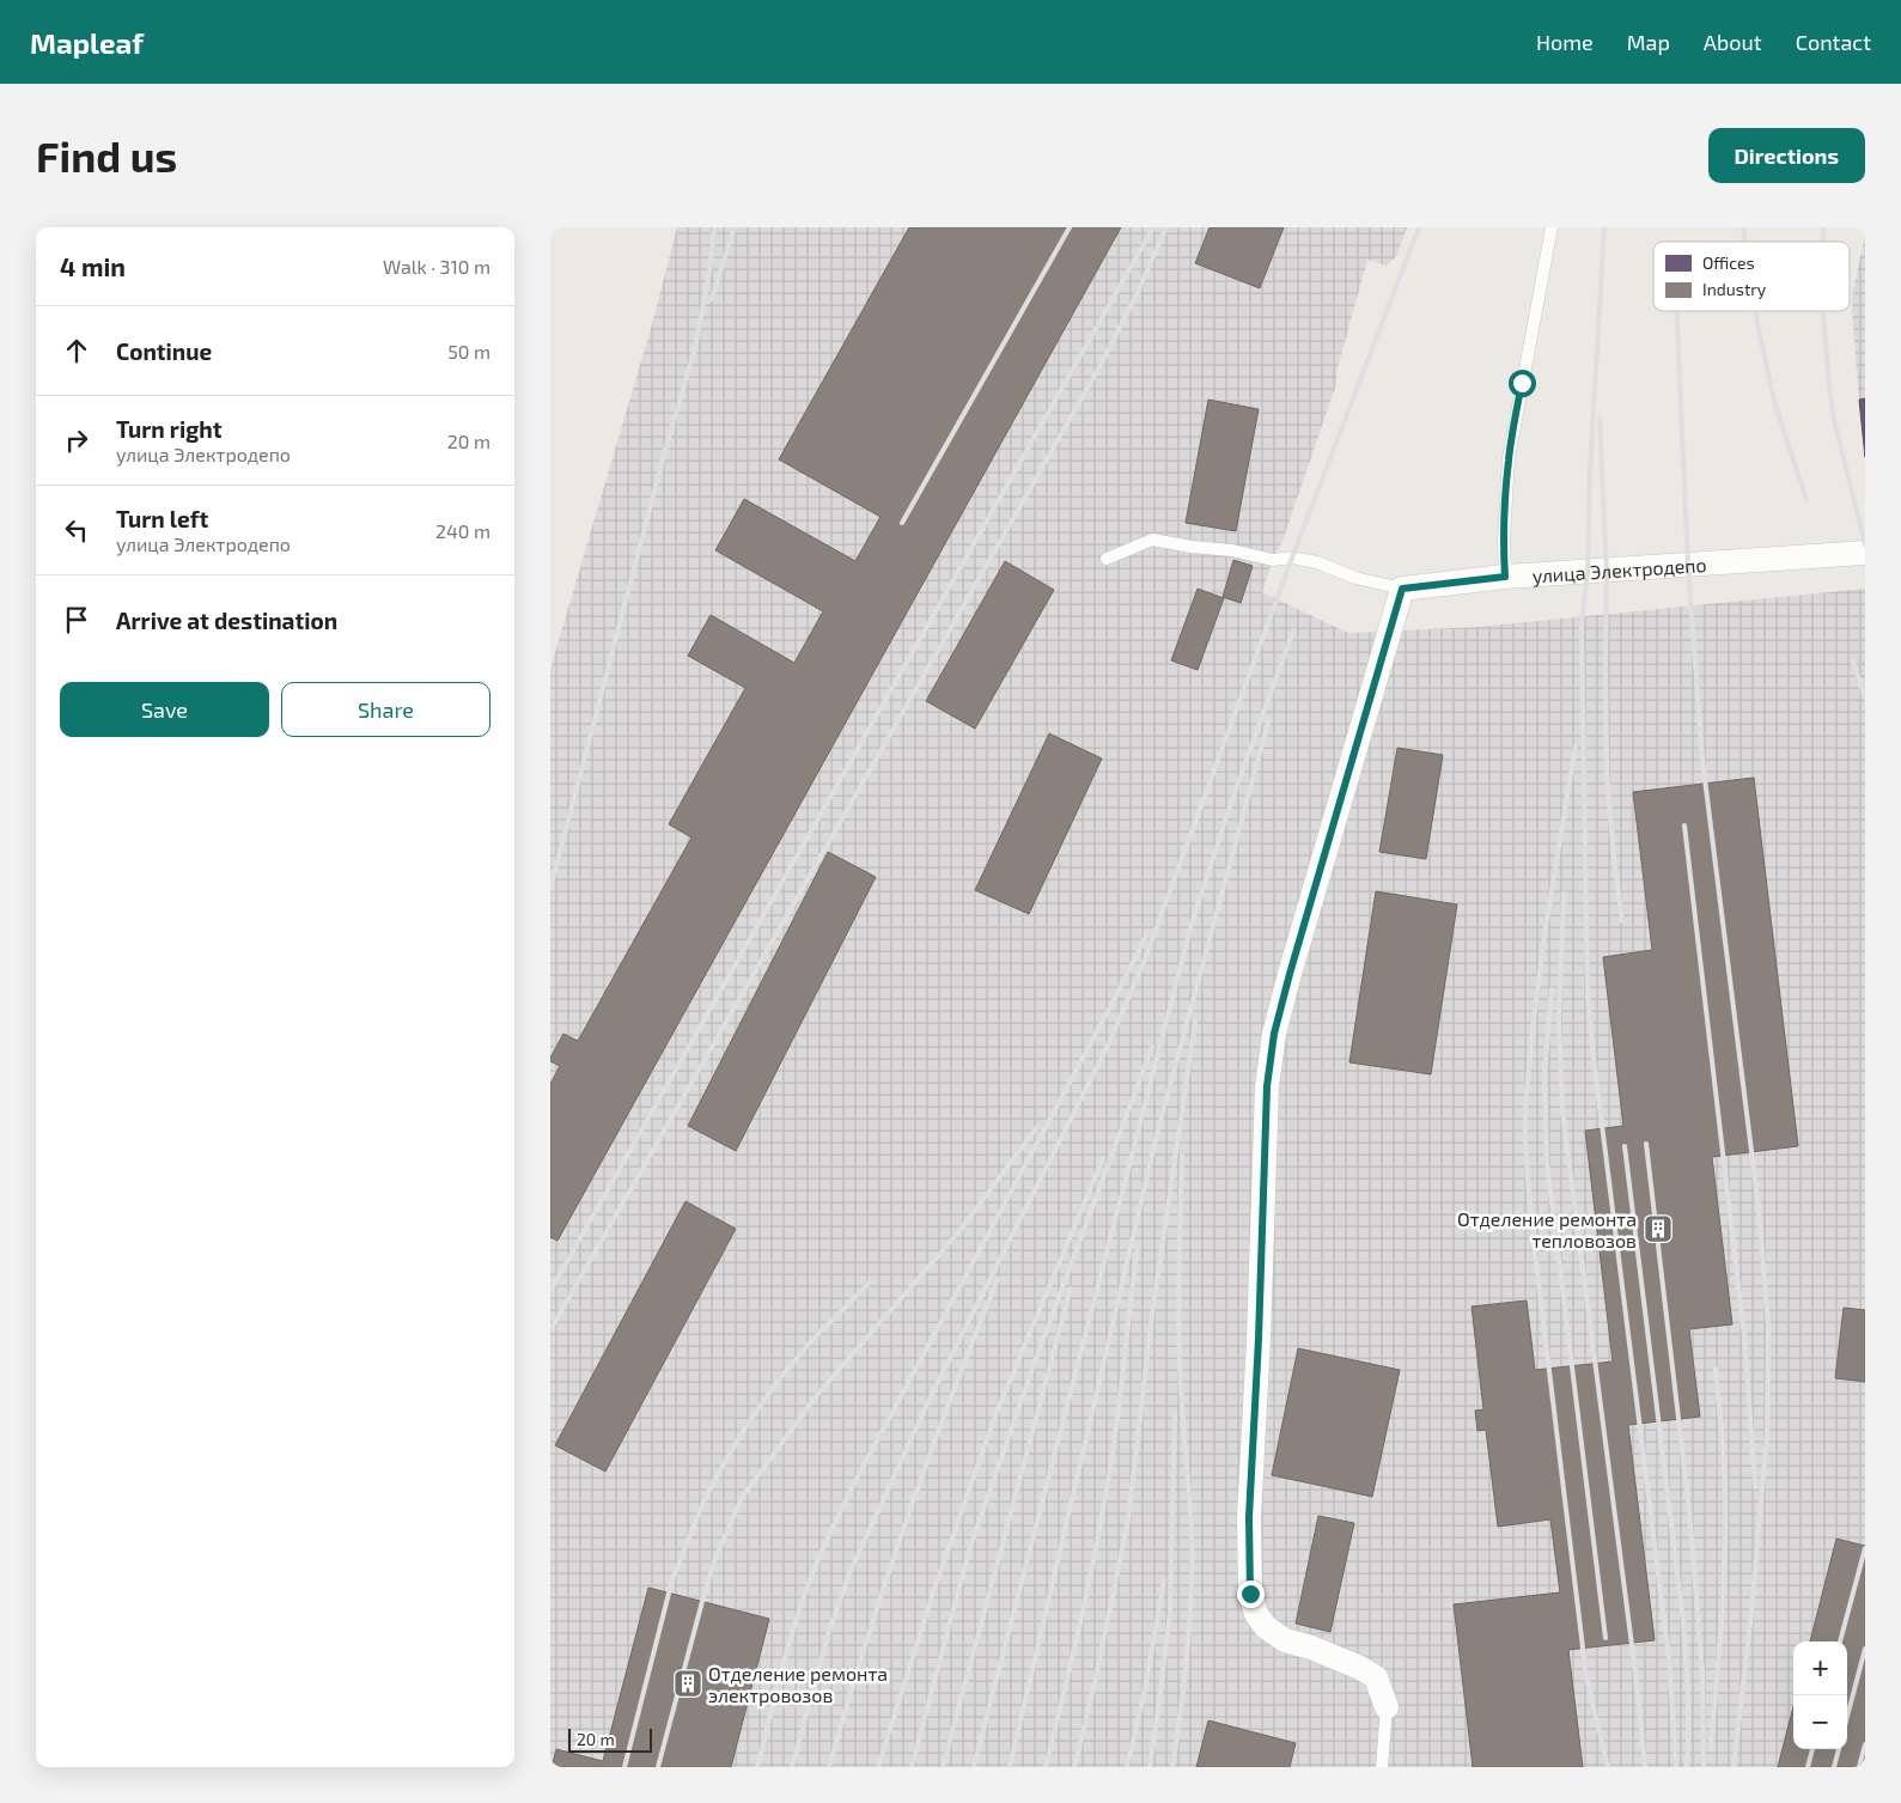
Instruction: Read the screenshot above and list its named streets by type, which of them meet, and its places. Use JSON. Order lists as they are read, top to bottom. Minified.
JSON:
{"streets":{"street":["улица Электродепо"]},"places":{"building":["Отделение ремонта тепловозов","Отделение ремонта электровозов"]},"legend":["Offices","Industry"],"scale_bar":"20 m","page":{"header":"Mapleaf","nav":["Home","Map","About","Contact"],"buttons":["Directions",["Save","Share"]],"title":"Find us","heading":["4 min","Walk · 310 m"],"list":[["Continue","50 m"],["Turn right","улица Электродепо","20 m"],["Turn left","улица Электродепо","240 m"],"Arrive at destination"],"map_buttons":["+","−"],"scale":"20 m"}}
